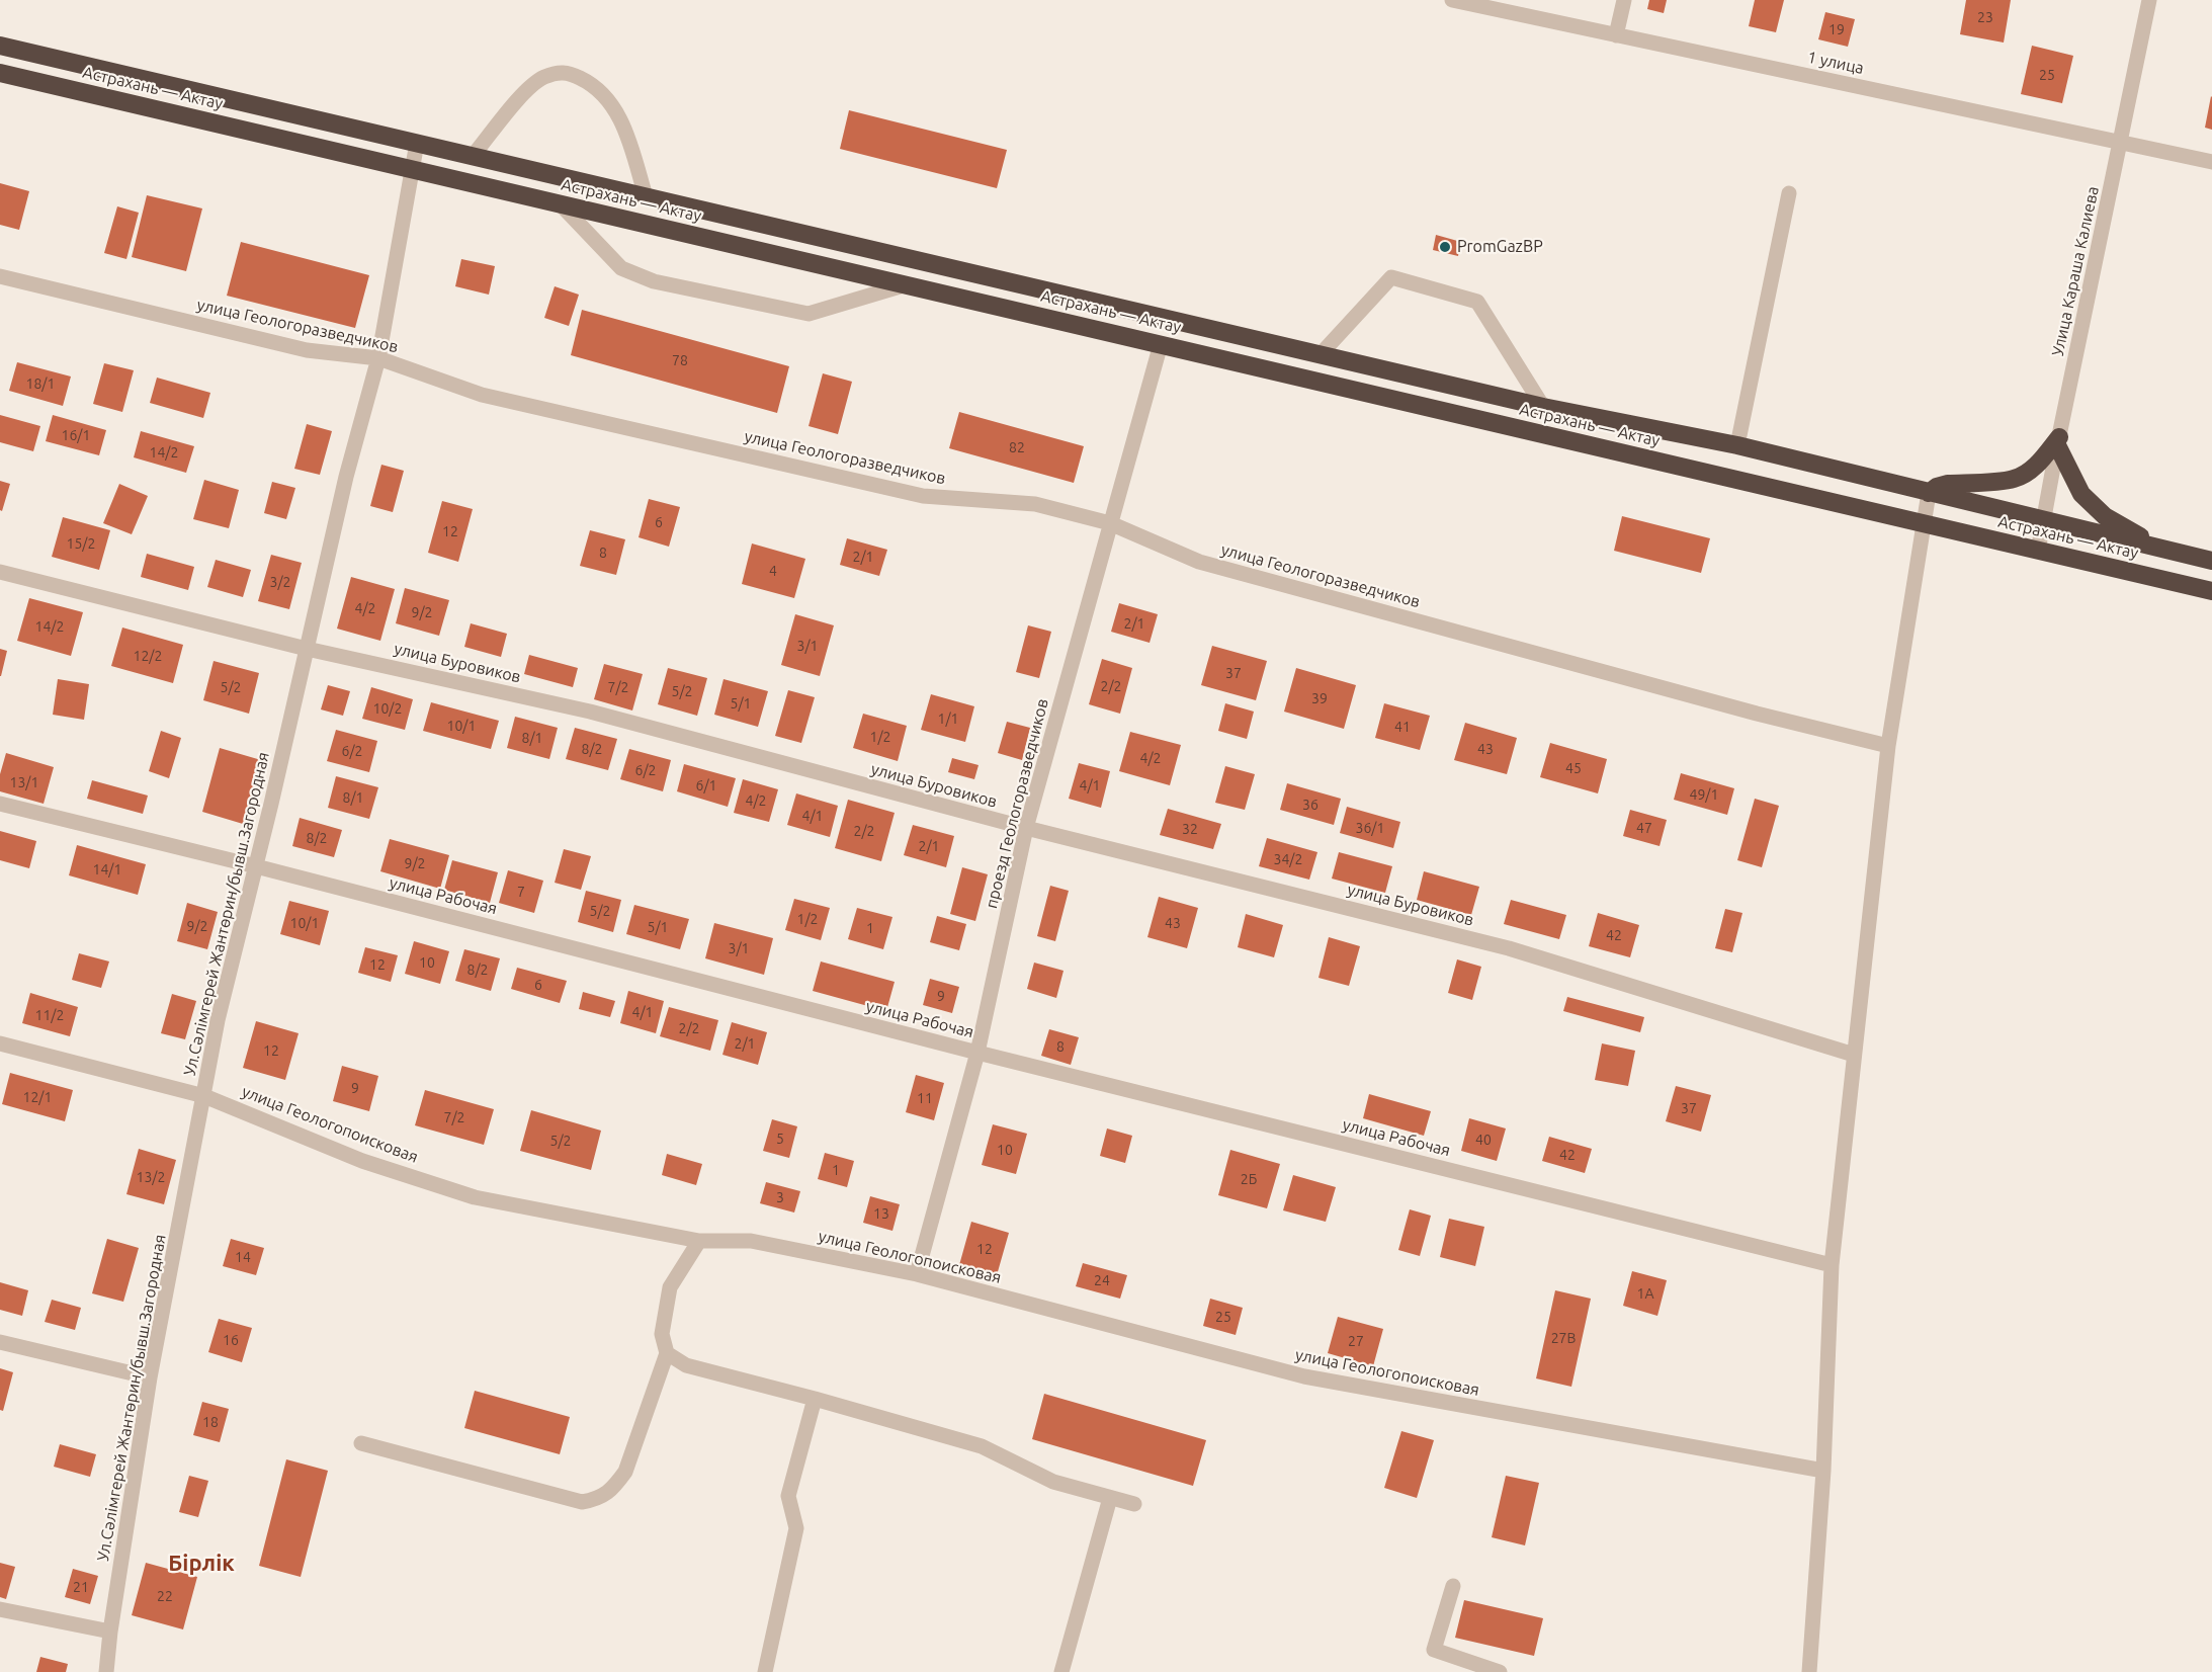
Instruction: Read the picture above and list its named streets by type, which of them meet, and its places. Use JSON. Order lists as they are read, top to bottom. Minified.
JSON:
{"streets":{"highway":["Астрахань — Актау"],"street":["1 улица","Улица Караша Калиева","улица Геологоразведчиков","улица Буровиков","проезд Геологоразведчиков","улица Рабочая","Ул.Сәлімгерей Жантөрин/бывш.Загородная","улица Геологопоисковая"]},"crossings":[["1 улица","Улица Караша Калиева"],["Астрахань — Актау","Улица Караша Калиева"],["Астрахань — Актау","проезд Геологоразведчиков"],["Астрахань — Актау","Ул.Сәлімгерей Жантөрин/бывш.Загородная"],["улица Геологоразведчиков","проезд Геологоразведчиков"],["улица Геологоразведчиков","Ул.Сәлімгерей Жантөрин/бывш.Загородная"],["улица Буровиков","проезд Геологоразведчиков"],["улица Буровиков","Ул.Сәлімгерей Жантөрин/бывш.Загородная"],["проезд Геологоразведчиков","улица Рабочая"],["проезд Геологоразведчиков","улица Геологопоисковая"],["улица Рабочая","Ул.Сәлімгерей Жантөрин/бывш.Загородная"],["Ул.Сәлімгерей Жантөрин/бывш.Загородная","улица Геологопоисковая"]],"districts":["Бірлік"],"places":["PromGazBP"],"house_numbers":["23","19","25","78","18/1","16/1","82","14/2","6","12","15/2","8","2/1","4","3/2","4/2","9/2","2/1","14/2","3/1","12/2","37","2/2","5/2","7/2","5/2","39","5/1","10/2","1/1","10/1","41","1/2","8/1","8/2","43","6/2","4/2","45","6/2","13/1","6/1","4/1","49/1","8/1","4/2","36","4/1","36/1","47","32","2/2","8/2","2/1","34/2","9/2","14/1","7","5/2","1/2","10/1","43","9/2","5/1","1","42","3/1","10","12","8/2","6","9","4/1","11/2","2/2","2/1","8","12","9","12/1","11","37","7/2","5","40","5/2","10","42","1","13/2","2Б","3","13","12","14","24","1А","25","27В","16","27","18","21","22"]}
